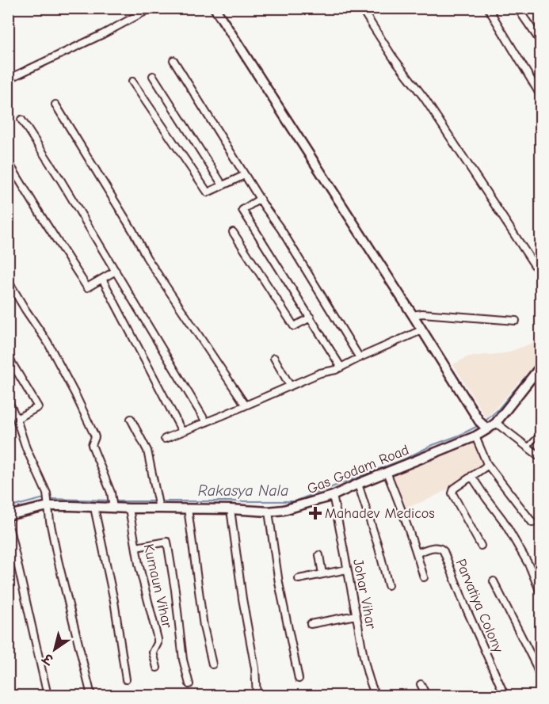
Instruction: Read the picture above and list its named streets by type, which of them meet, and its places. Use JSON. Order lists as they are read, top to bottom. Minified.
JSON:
{"streets":{"main road":["Gas Godam Road"],"street":["Kumaun Vihar","Johar Vihar","Parvatiya Colony"]},"crossings":[["Gas Godam Road","Kumaun Vihar"],["Gas Godam Road","Johar Vihar"]],"water":["Rakasya Nala"],"places":{"health":["Mahadev Medicos"]},"north":"bottom left"}
